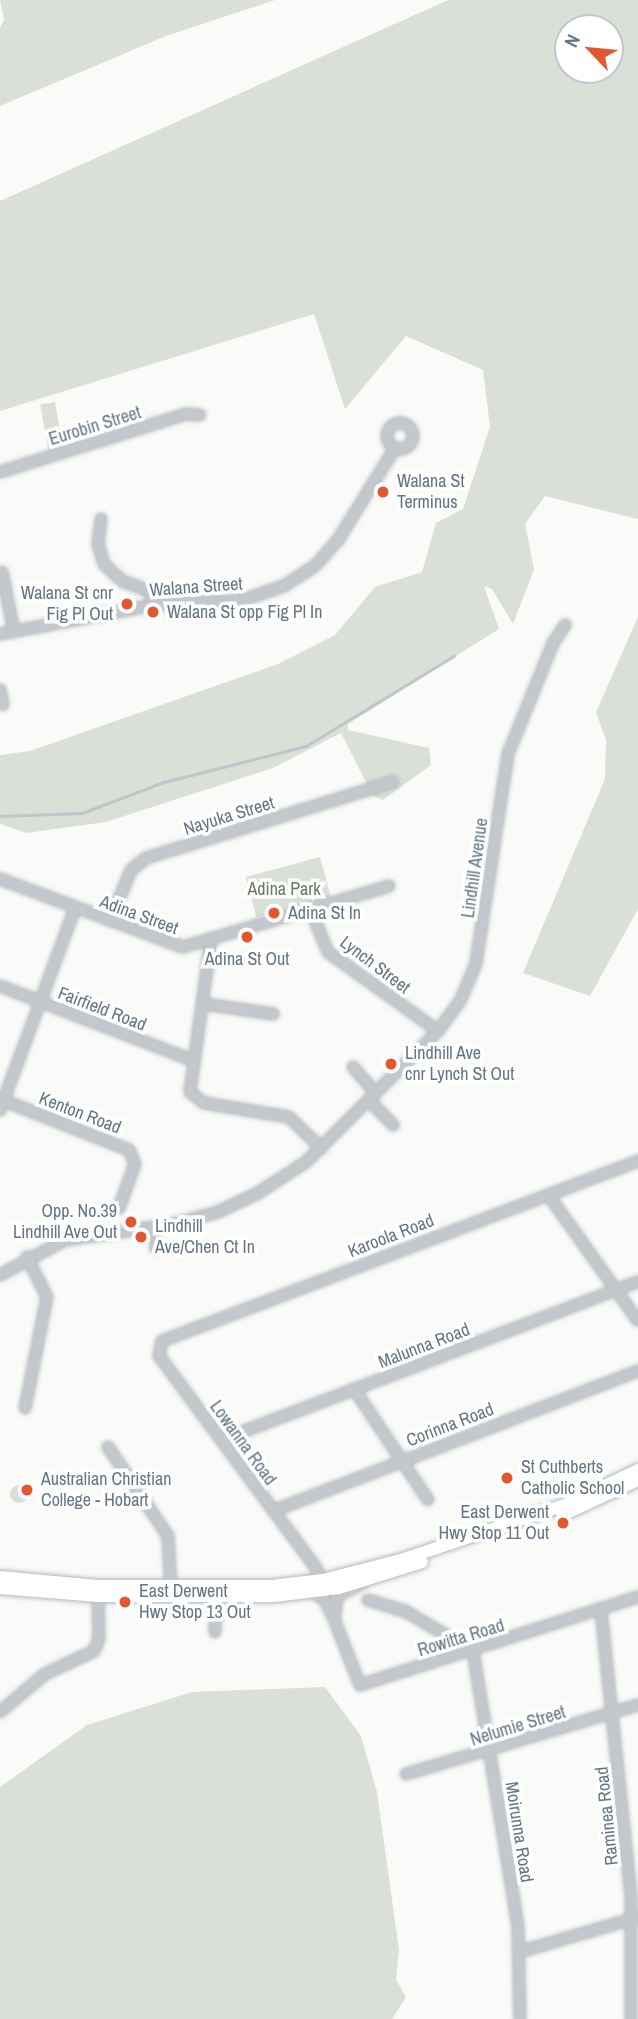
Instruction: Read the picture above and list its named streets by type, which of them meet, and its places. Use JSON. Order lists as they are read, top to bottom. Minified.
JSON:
{"streets":{"street":["Eurobin Street","Walana Street","Nayuka Street","Lindhill Avenue","Adina Street","Lynch Street","Fairfield Road","Kenton Road","Karoola Road","Malunna Road","Corinna Road","Lowanna Road","Rowitta Road","Nelumie Street","Raminea Road","Moirunna Road"]},"crossings":[["Nayuka Street","Adina Street"],["Lindhill Avenue","Lynch Street"],["Adina Street","Lynch Street"],["Karoola Road","Lowanna Road"],["Malunna Road","Lowanna Road"],["Corinna Road","Lowanna Road"],["Lowanna Road","Rowitta Road"],["Rowitta Road","Raminea Road"],["Rowitta Road","Moirunna Road"],["Nelumie Street","Raminea Road"],["Nelumie Street","Moirunna Road"]],"parks":["Adina Park"],"places":["Walana St Terminus","Walana St cnr Fig Pl Out","Walana St opp Fig Pl In","Adina St In","Adina St Out","Lindhill Ave cnr Lynch St Out","Opp. No.39 Lindhill Ave Out","Lindhill Ave/Chen Ct In","St Cuthberts Catholic School","Australian Christian College - Hobart","East Derwent Hwy Stop 11 Out","East Derwent Hwy Stop 13 Out"],"north":"top left"}
